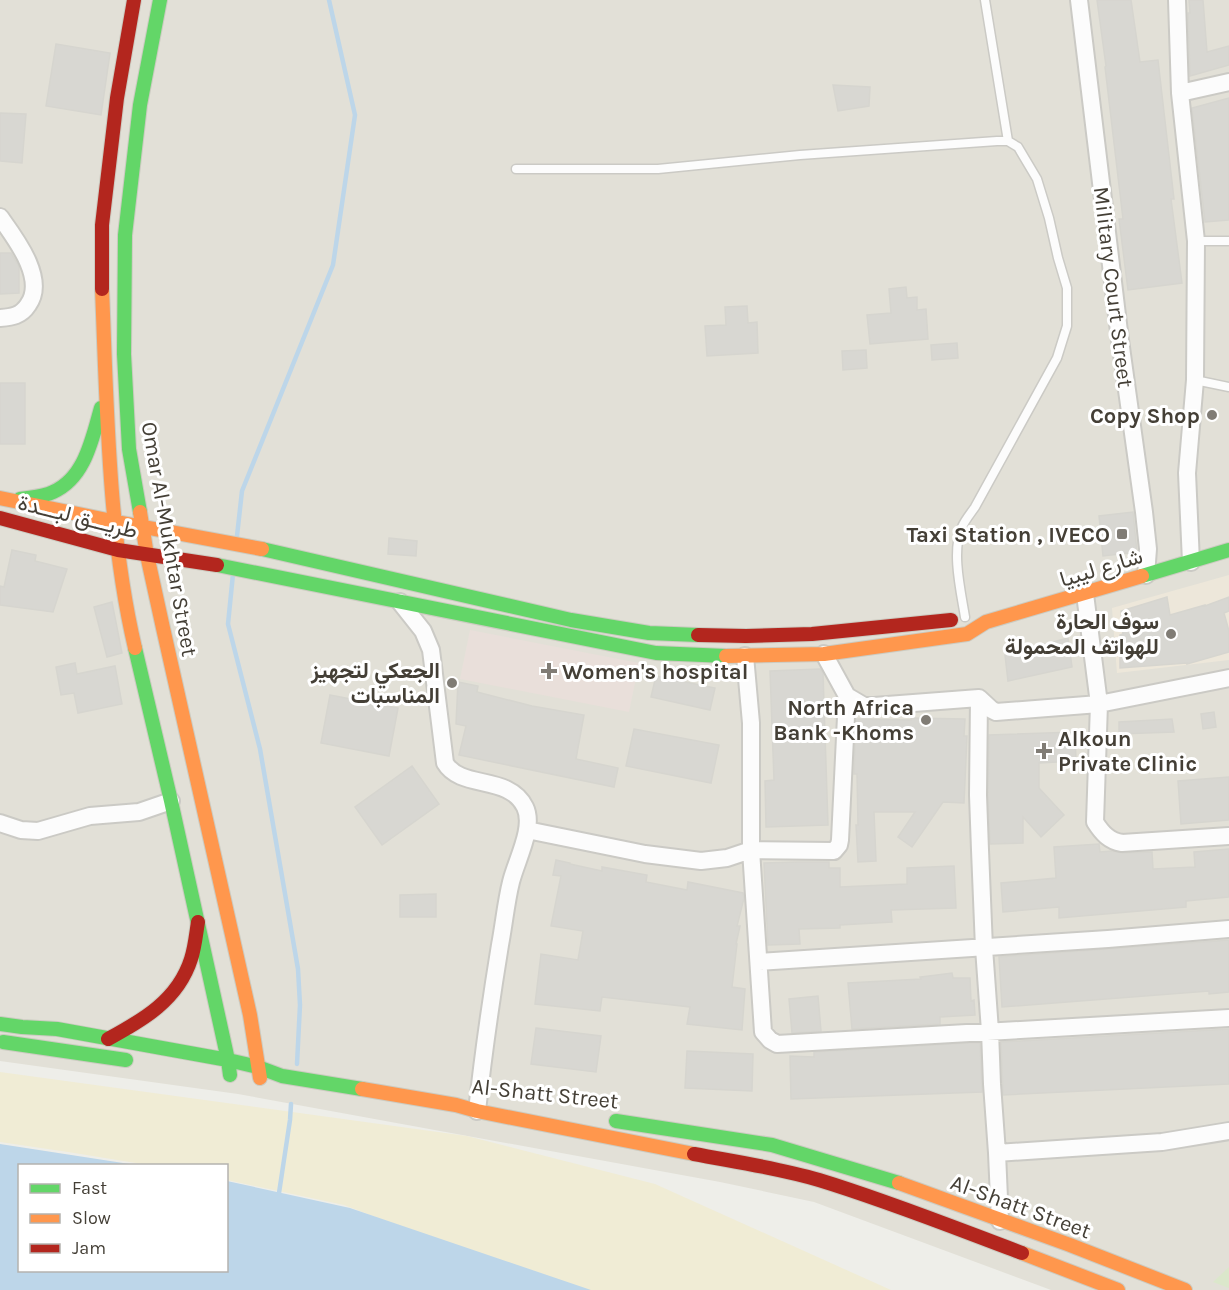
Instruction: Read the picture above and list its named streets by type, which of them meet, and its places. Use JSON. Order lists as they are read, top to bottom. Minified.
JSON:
{"streets":{"street":["Military Court Street","طريـــق لبـــدة","Omar Al-Mukhtar Street","شارع ليبيا","Al-Shatt Street"]},"crossings":[["Military Court Street","شارع ليبيا"],["طريـــق لبـــدة","Omar Al-Mukhtar Street"],["طريـــق لبـــدة","شارع ليبيا"],["Omar Al-Mukhtar Street","Al-Shatt Street"]],"places":{"other":["Copy Shop","سوف الحارة للهواتف المحمولة","الجعكي لتجهيز المناسبات","North Africa Bank -Khoms"],"transit":["Taxi Station , IVECO"],"health":["Women's hospital","Alkoun Private Clinic"]},"legend":["Fast","Slow","Jam"]}
